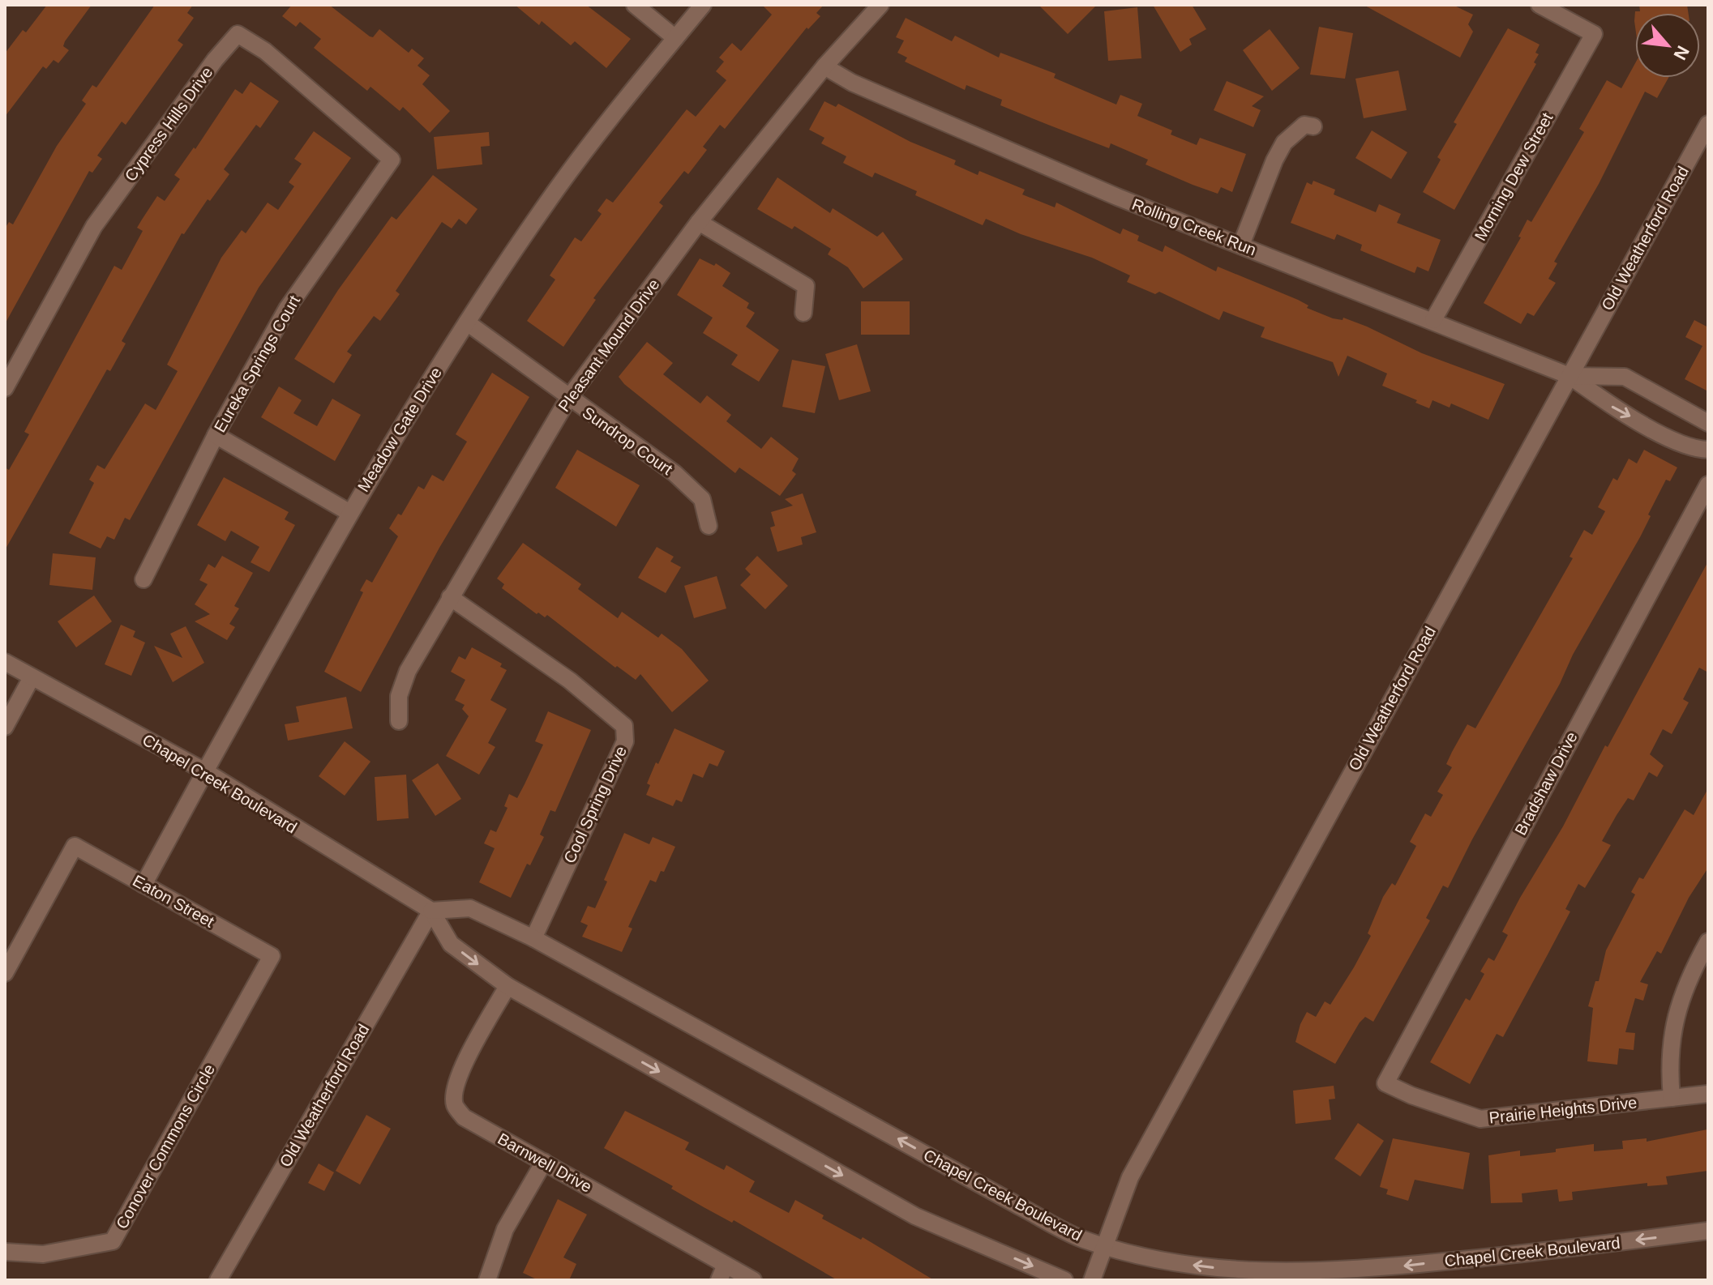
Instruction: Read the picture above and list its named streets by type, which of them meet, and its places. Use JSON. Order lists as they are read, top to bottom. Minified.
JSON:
{"streets":{"street":["Cypress Hills Drive","Morning Dew Street","Rolling Creek Run","Old Weatherford Road","Pleasant Mound Drive","Eureka Springs Court","Meadow Gate Drive","Sundrop Court","Chapel Creek Boulevard","Bradshaw Drive","Cool Spring Drive","Eaton Street","Prairie Heights Drive","Conover Commons Circle","Barnwell Drive"]},"crossings":[["Cypress Hills Drive","Eureka Springs Court"],["Morning Dew Street","Rolling Creek Run"],["Rolling Creek Run","Old Weatherford Road"],["Rolling Creek Run","Pleasant Mound Drive"],["Old Weatherford Road","Chapel Creek Boulevard"],["Pleasant Mound Drive","Sundrop Court"],["Pleasant Mound Drive","Cool Spring Drive"],["Meadow Gate Drive","Sundrop Court"],["Meadow Gate Drive","Chapel Creek Boulevard"],["Meadow Gate Drive","Eaton Street"],["Chapel Creek Boulevard","Cool Spring Drive"],["Chapel Creek Boulevard","Barnwell Drive"],["Bradshaw Drive","Prairie Heights Drive"],["Eaton Street","Conover Commons Circle"]],"north":"bottom right"}
